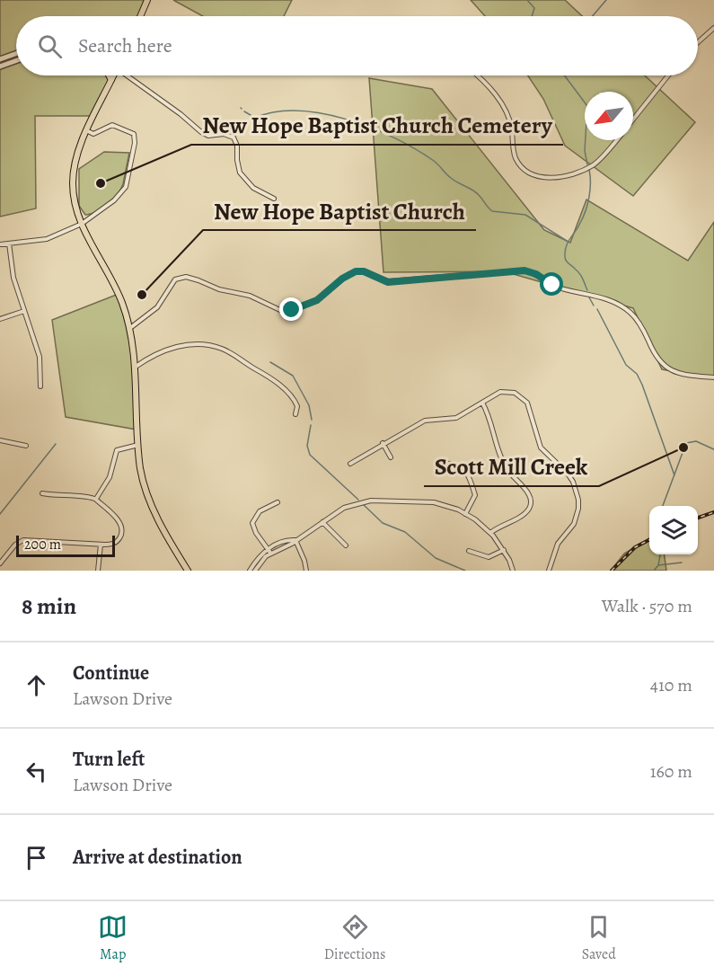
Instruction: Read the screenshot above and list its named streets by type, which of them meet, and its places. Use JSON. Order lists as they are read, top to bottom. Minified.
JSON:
{"places":["New Hope Baptist Church Cemetery","New Hope Baptist Church","Scott Mill Creek"],"scale_bar":"200 m","north":"bottom left","page":{"search":"Search here","scale":"200 m","heading":["8 min","Walk · 570 m"],"list":[["Continue","Lawson Drive","410 m"],["Turn left","Lawson Drive","160 m"],"Arrive at destination"],"nav":["Map","Directions","Saved"]}}
